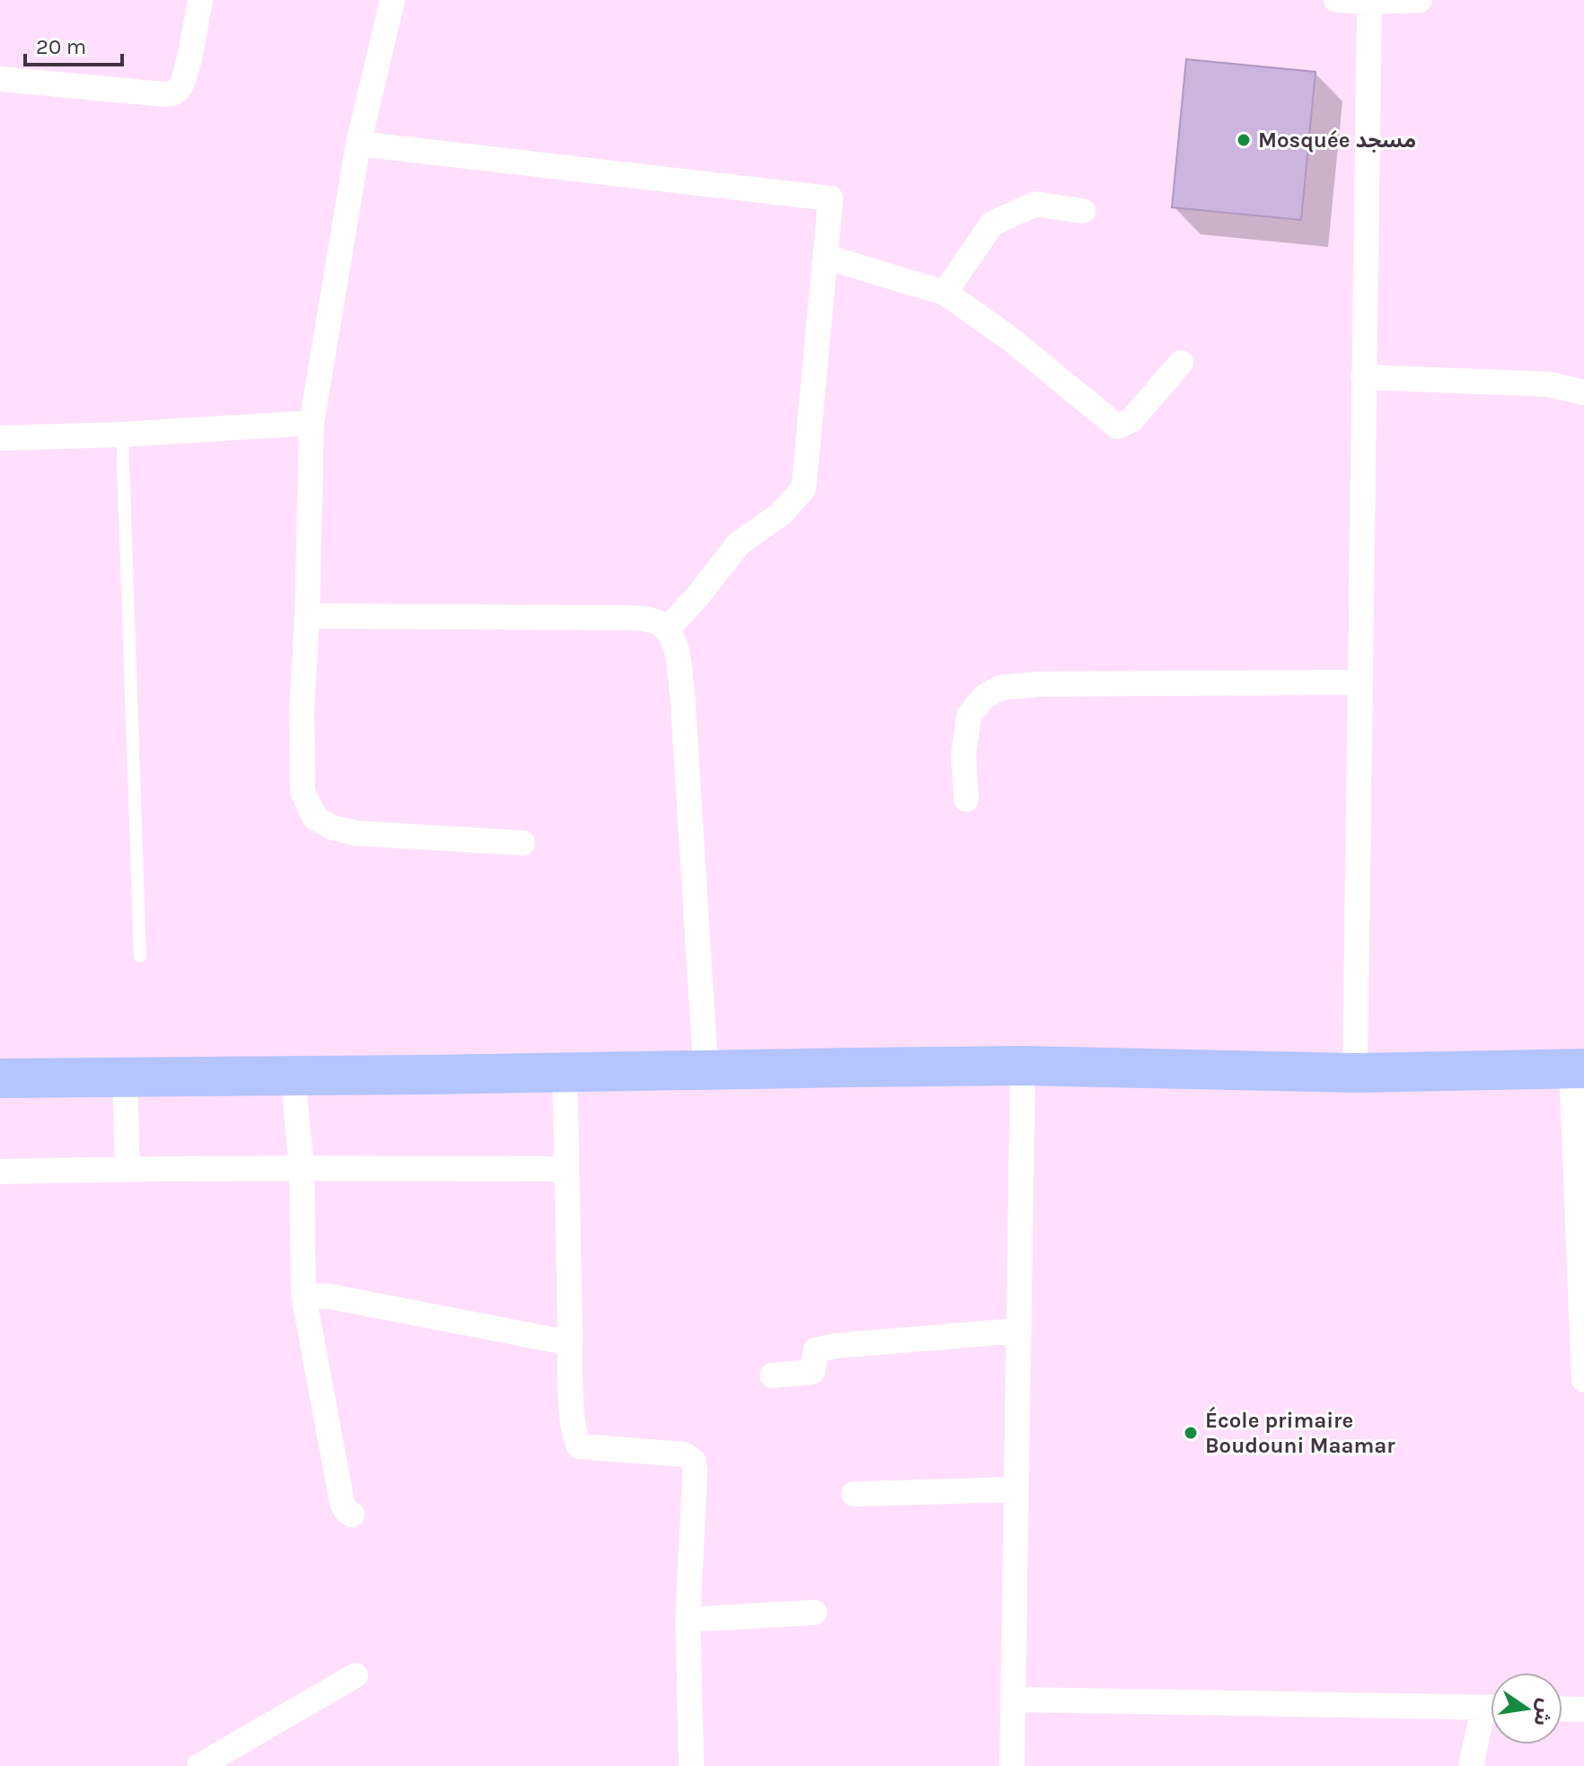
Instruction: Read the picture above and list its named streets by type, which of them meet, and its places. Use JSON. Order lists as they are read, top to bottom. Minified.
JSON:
{"places":["Mosquée مسجد","École primaire Boudouni Maamar"],"scale_bar":"20 m","north":"right"}
